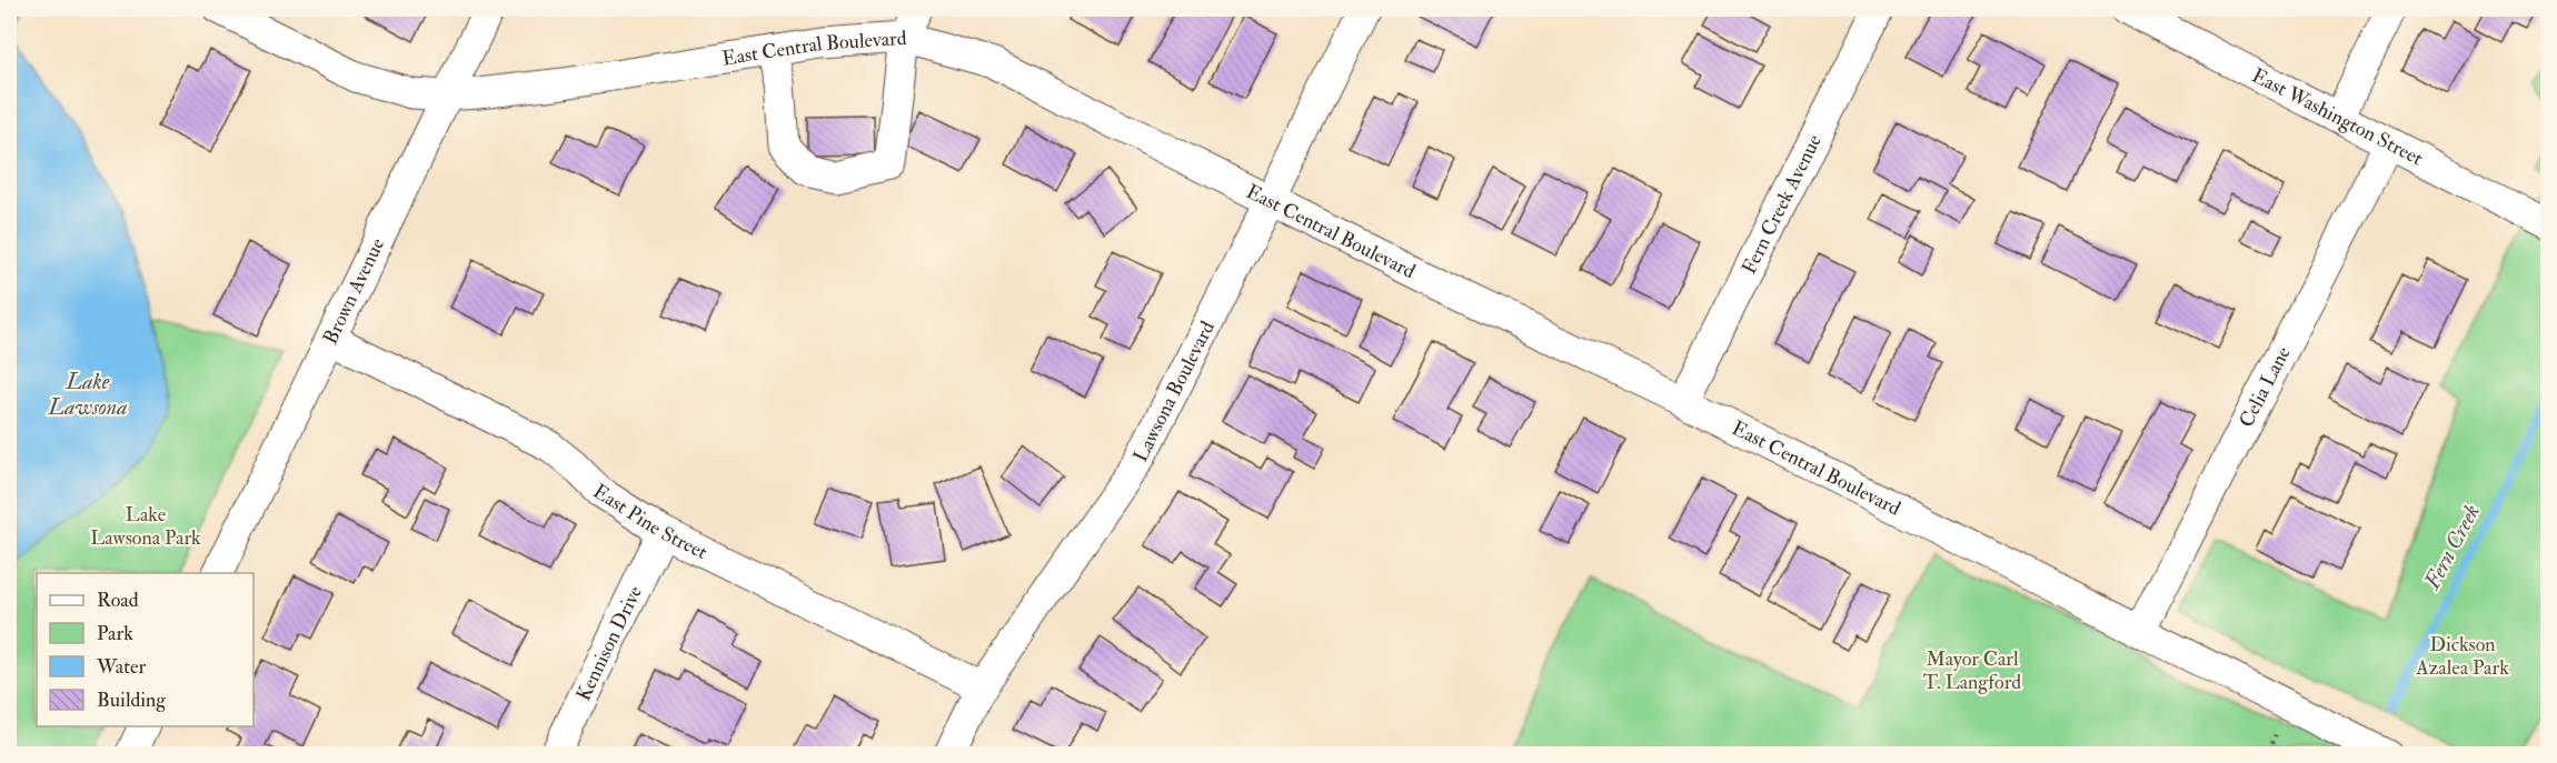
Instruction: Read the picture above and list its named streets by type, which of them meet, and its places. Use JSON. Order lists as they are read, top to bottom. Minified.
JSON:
{"streets":{"street":["East Central Boulevard","East Washington Street","Fern Creek Avenue","Brown Avenue","Celia Lane","Lawsona Boulevard","East Pine Street","Kennison Drive"]},"crossings":[["East Central Boulevard","Fern Creek Avenue"],["East Central Boulevard","Brown Avenue"],["East Central Boulevard","Celia Lane"],["East Central Boulevard","Lawsona Boulevard"],["East Washington Street","Celia Lane"],["Brown Avenue","East Pine Street"],["Lawsona Boulevard","East Pine Street"],["East Pine Street","Kennison Drive"]],"water":["Lake Lawsona","Fern Creek"],"parks":["Lake Lawsona Park","Dickson Azalea Park","Mayor Carl T. Langford"],"legend":["Road","Park","Water","Building"]}
